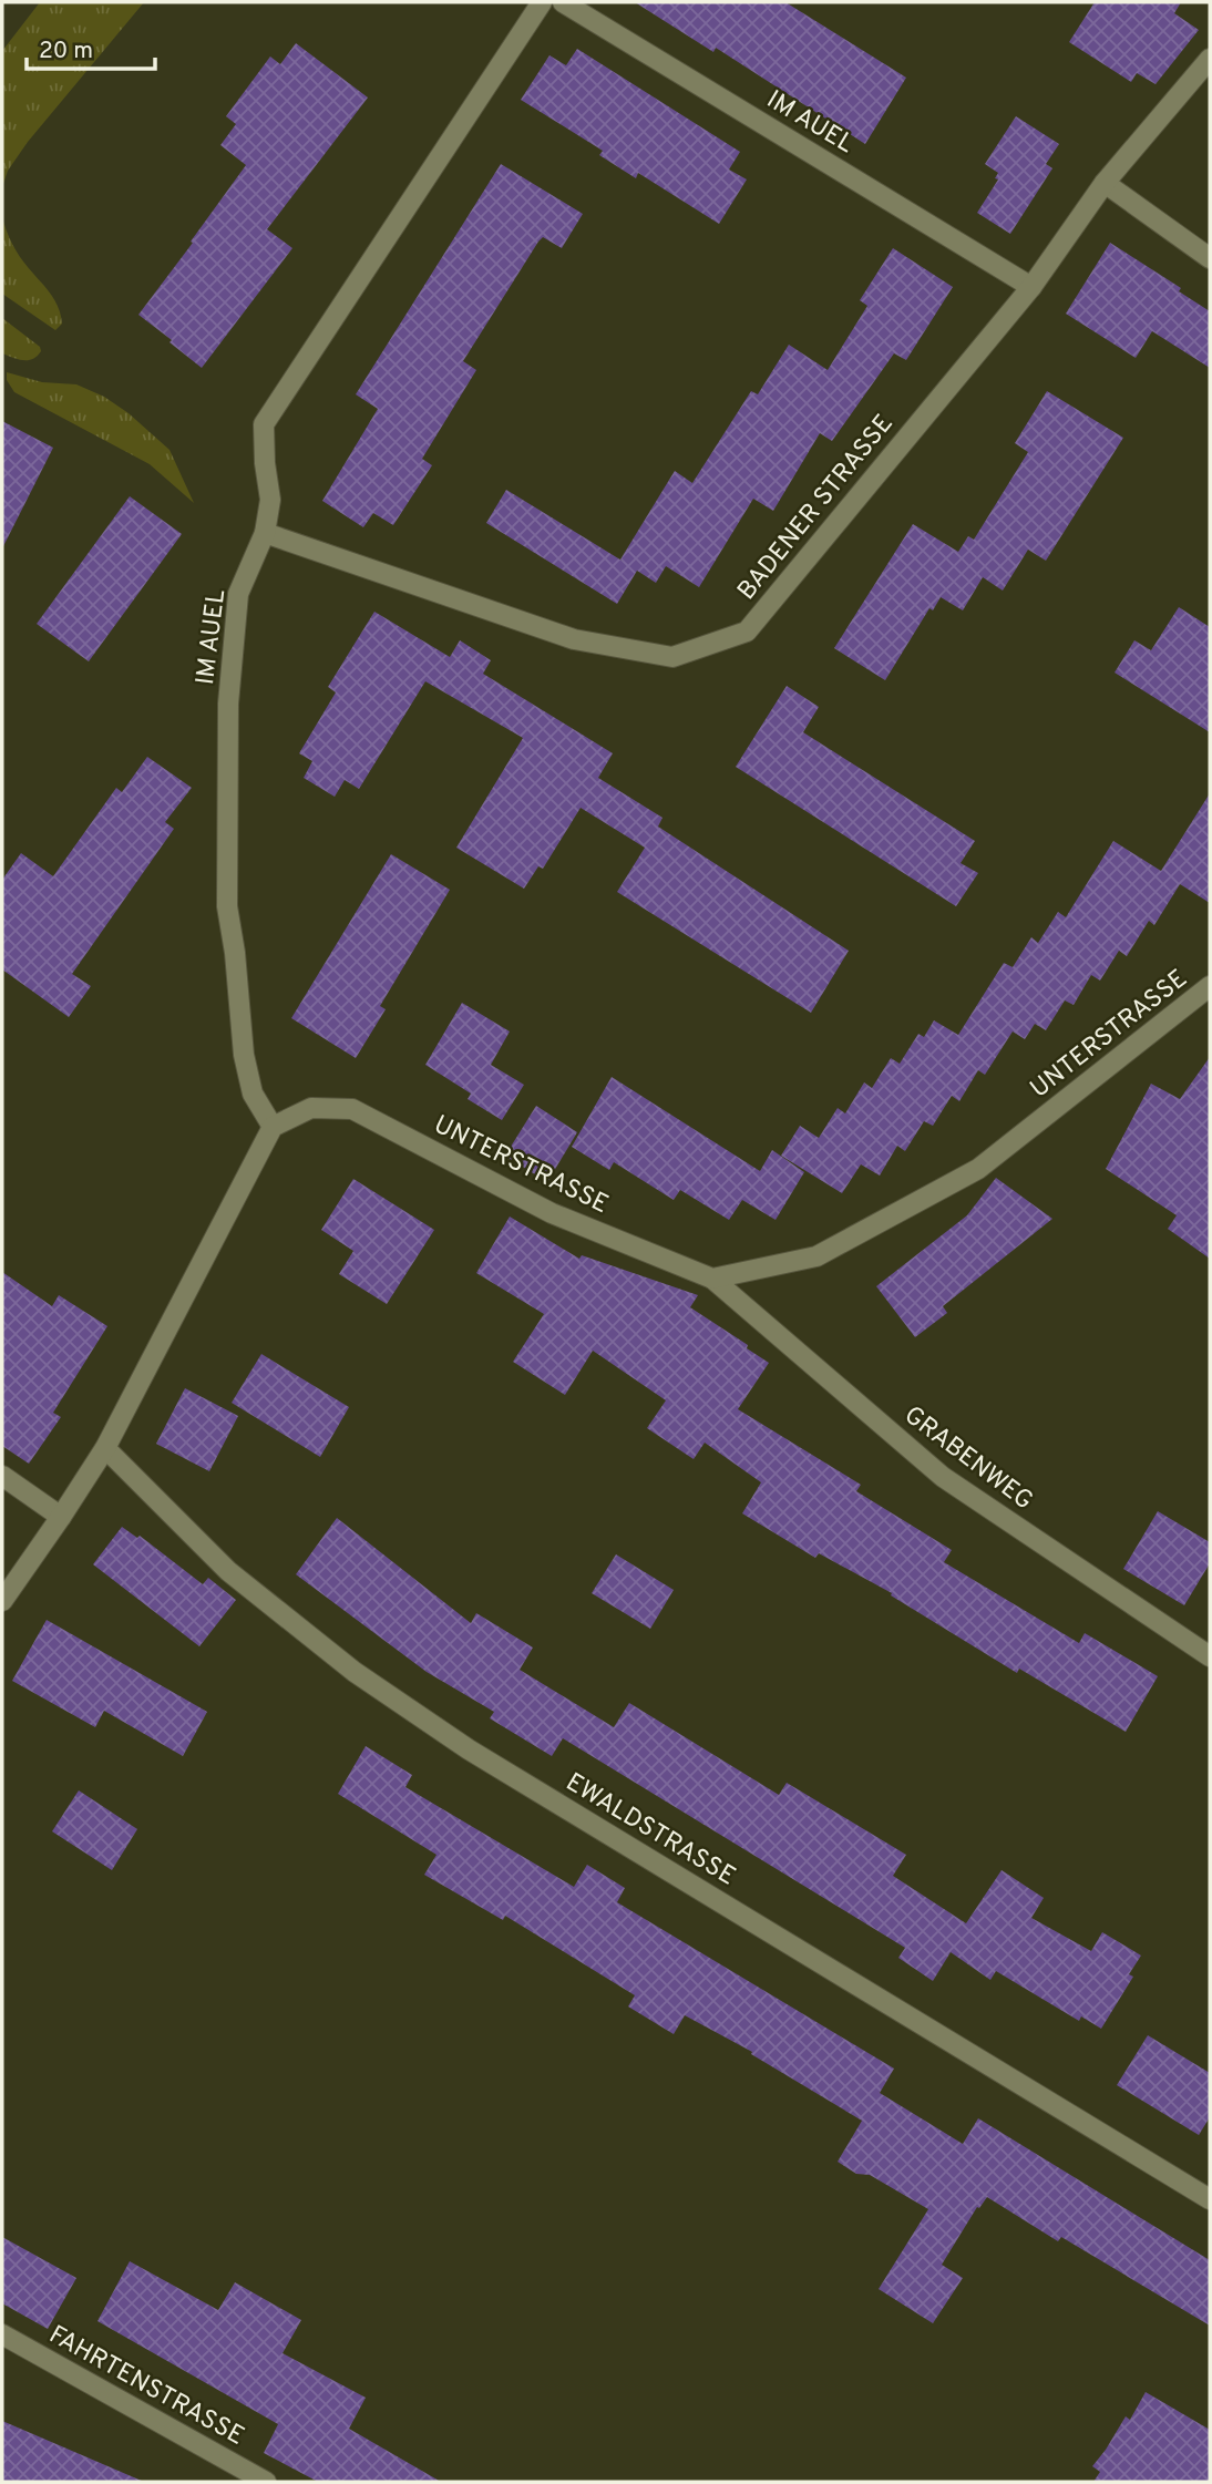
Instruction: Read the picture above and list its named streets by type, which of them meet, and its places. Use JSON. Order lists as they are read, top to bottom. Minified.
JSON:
{"streets":{"street":["IM AUEL","BADENER STRASSE","UNTERSTRASSE","GRABENWEG","EWALDSTRASSE","FAHRTENSTRASSE"]},"crossings":[["IM AUEL","BADENER STRASSE"],["IM AUEL","UNTERSTRASSE"],["UNTERSTRASSE","GRABENWEG"]],"scale_bar":"20 m"}
